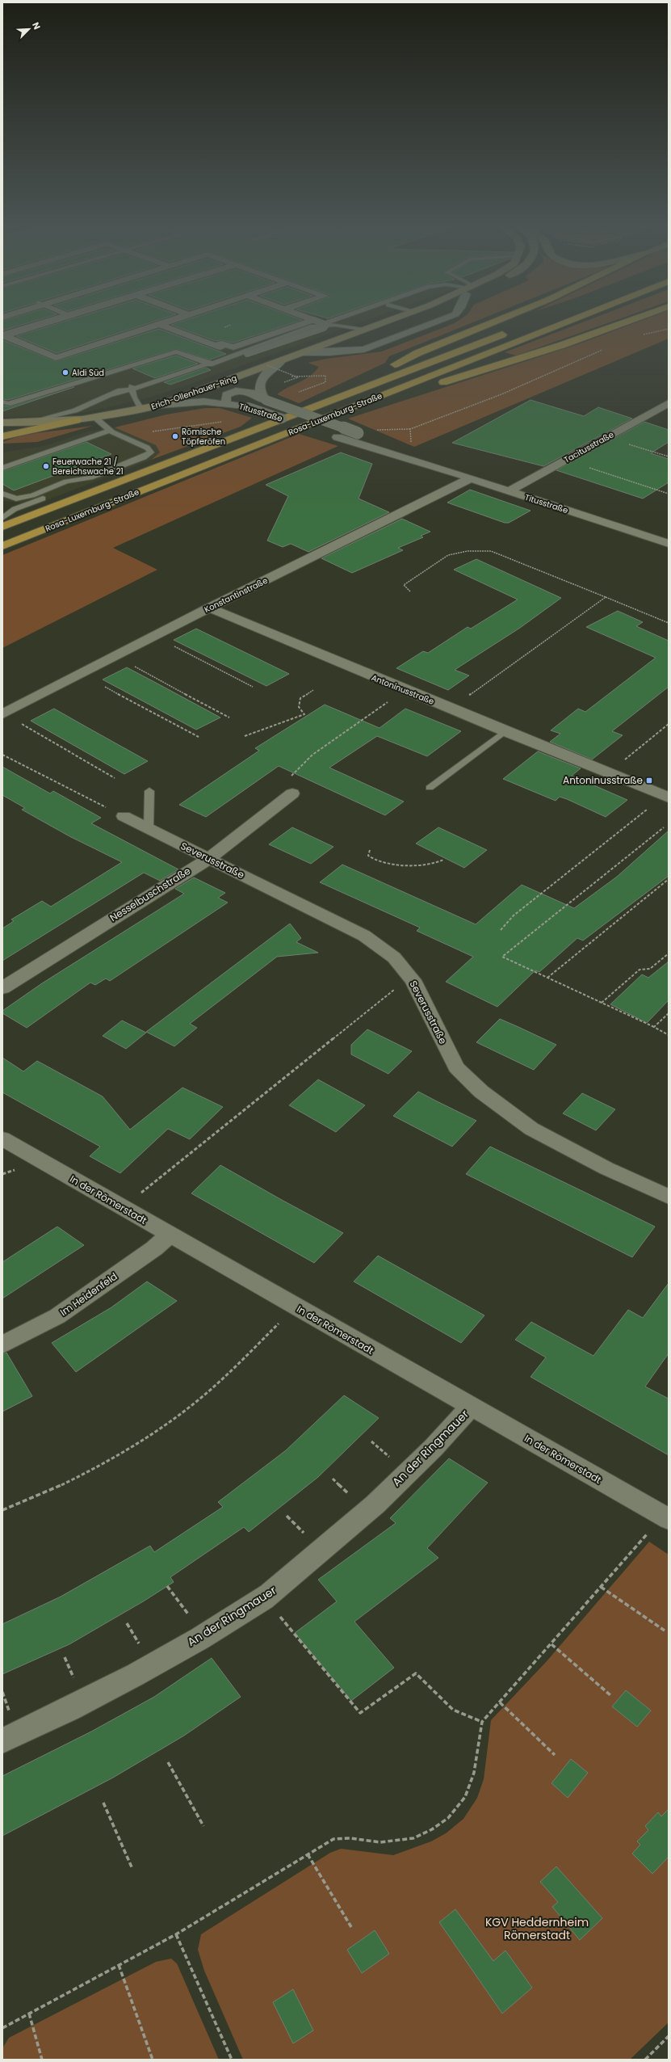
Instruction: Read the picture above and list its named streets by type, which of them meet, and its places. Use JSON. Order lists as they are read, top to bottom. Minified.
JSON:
{"streets":{"highway":["Rosa-Luxemburg-Straße"],"main road":["Erich-Ollenhauer-Ring"],"street":["Titusstraße","Tacitusstraße","Konstantinstraße","Antoninusstraße","Severusstraße","Nesselbuschstraße","In der Römerstadt","Im Heidenfeld","An der Ringmauer"]},"crossings":[["Erich-Ollenhauer-Ring","Titusstraße"],["Titusstraße","Tacitusstraße"],["Titusstraße","Konstantinstraße"],["Konstantinstraße","Antoninusstraße"],["Severusstraße","Nesselbuschstraße"],["In der Römerstadt","Im Heidenfeld"],["In der Römerstadt","An der Ringmauer"]],"parks":["KGV Heddernheim Römerstadt"],"places":{"other":["Aldi Süd","Römische Töpferöfen","Feuerwache 21 / Bereichswache 21"],"transit":["Antoninusstraße"]},"north":"top right"}
